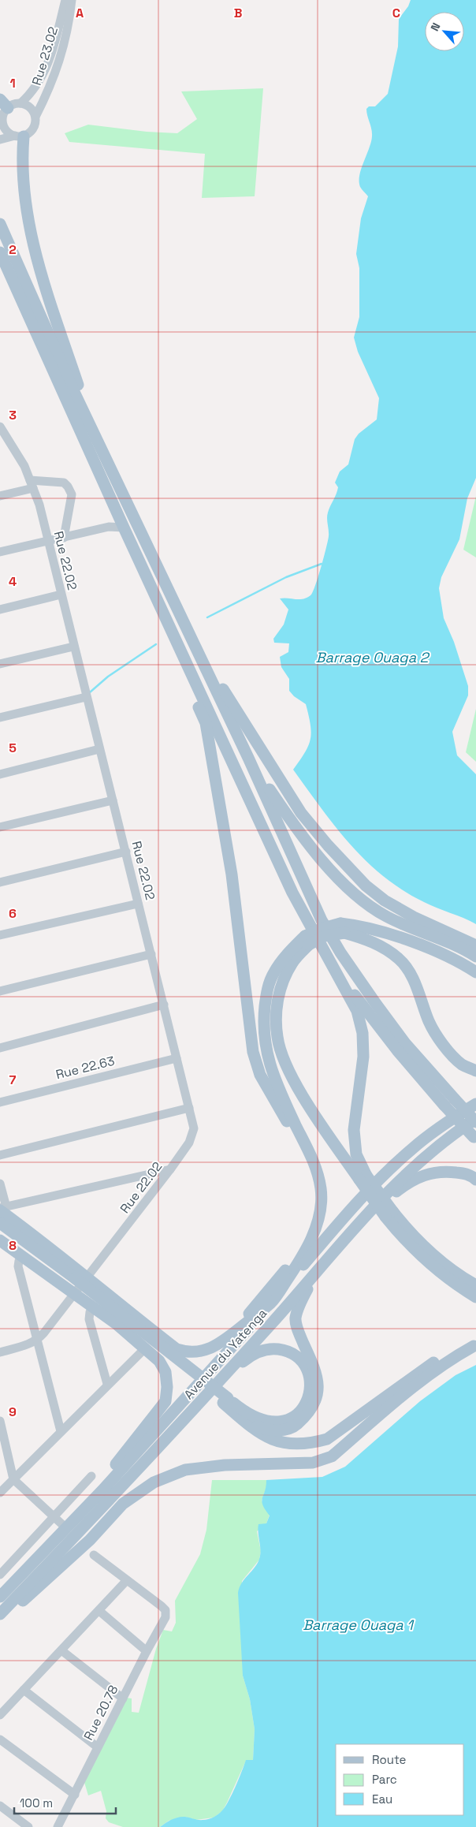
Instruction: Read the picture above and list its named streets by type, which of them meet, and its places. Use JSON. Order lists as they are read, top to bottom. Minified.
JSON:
{"streets":{"main road":["Avenue du Yatenga"],"street":["Rue 23.02","Rue 22.02","Rue 22.63","Rue 20.78"]},"crossings":[["Rue 22.02","Rue 22.63"]],"water":["Barrage Ouaga 2","Barrage Ouaga 1"],"legend":["Route","Parc","Eau"],"scale_bar":"100 m","north":"top left","grid":{"columns":["A","B","C"],"rows":["1","2","3","4","5","6","7","8","9"]}}
